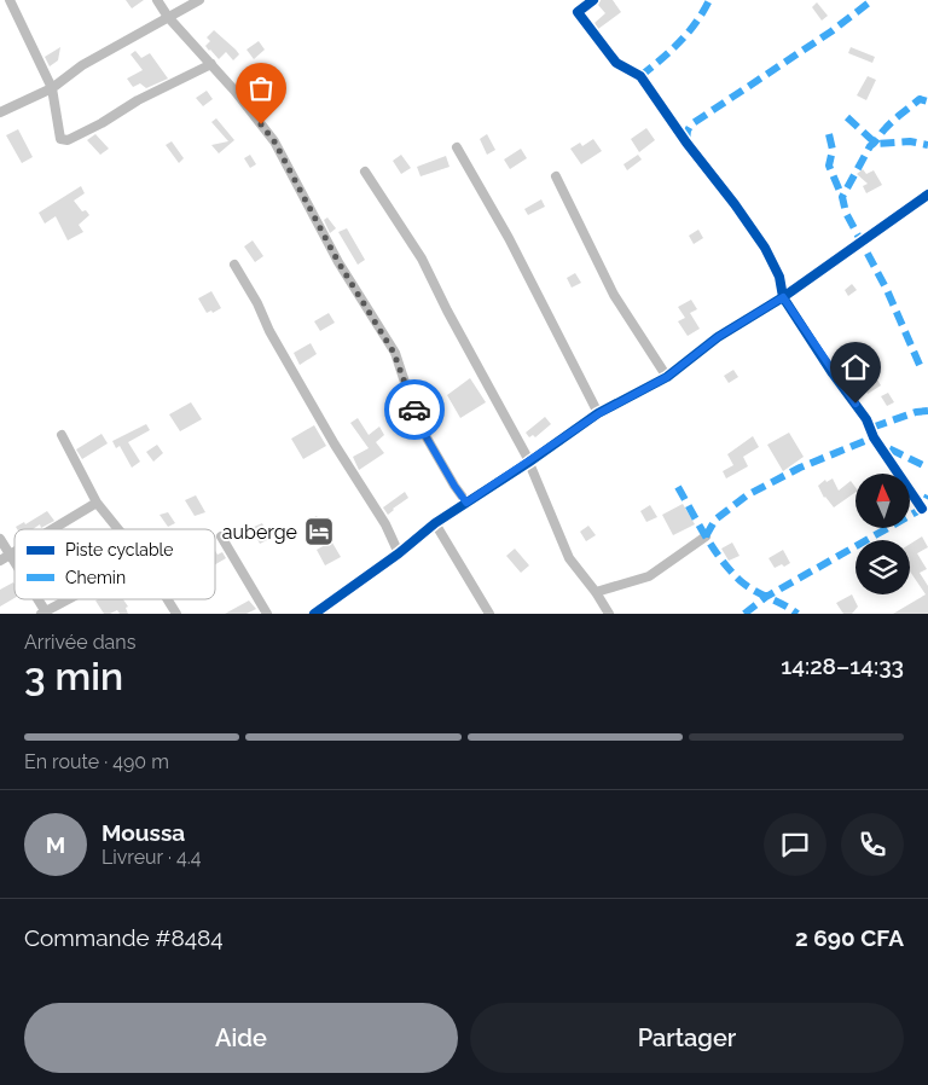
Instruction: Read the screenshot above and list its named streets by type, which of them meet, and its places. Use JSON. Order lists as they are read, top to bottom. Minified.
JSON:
{"places":{"hotel":["auberge"]},"legend":["Piste cyclable","Chemin"],"north":"top","page":{"heading":["3 min","Arrivée dans","14:28–14:33"],"panel":["Moussa","Livreur · 4.4","Commande #8484","2 690 CFA"],"bar":"En route · 490 m","round":"M","buttons":["Aide","Partager"]}}
